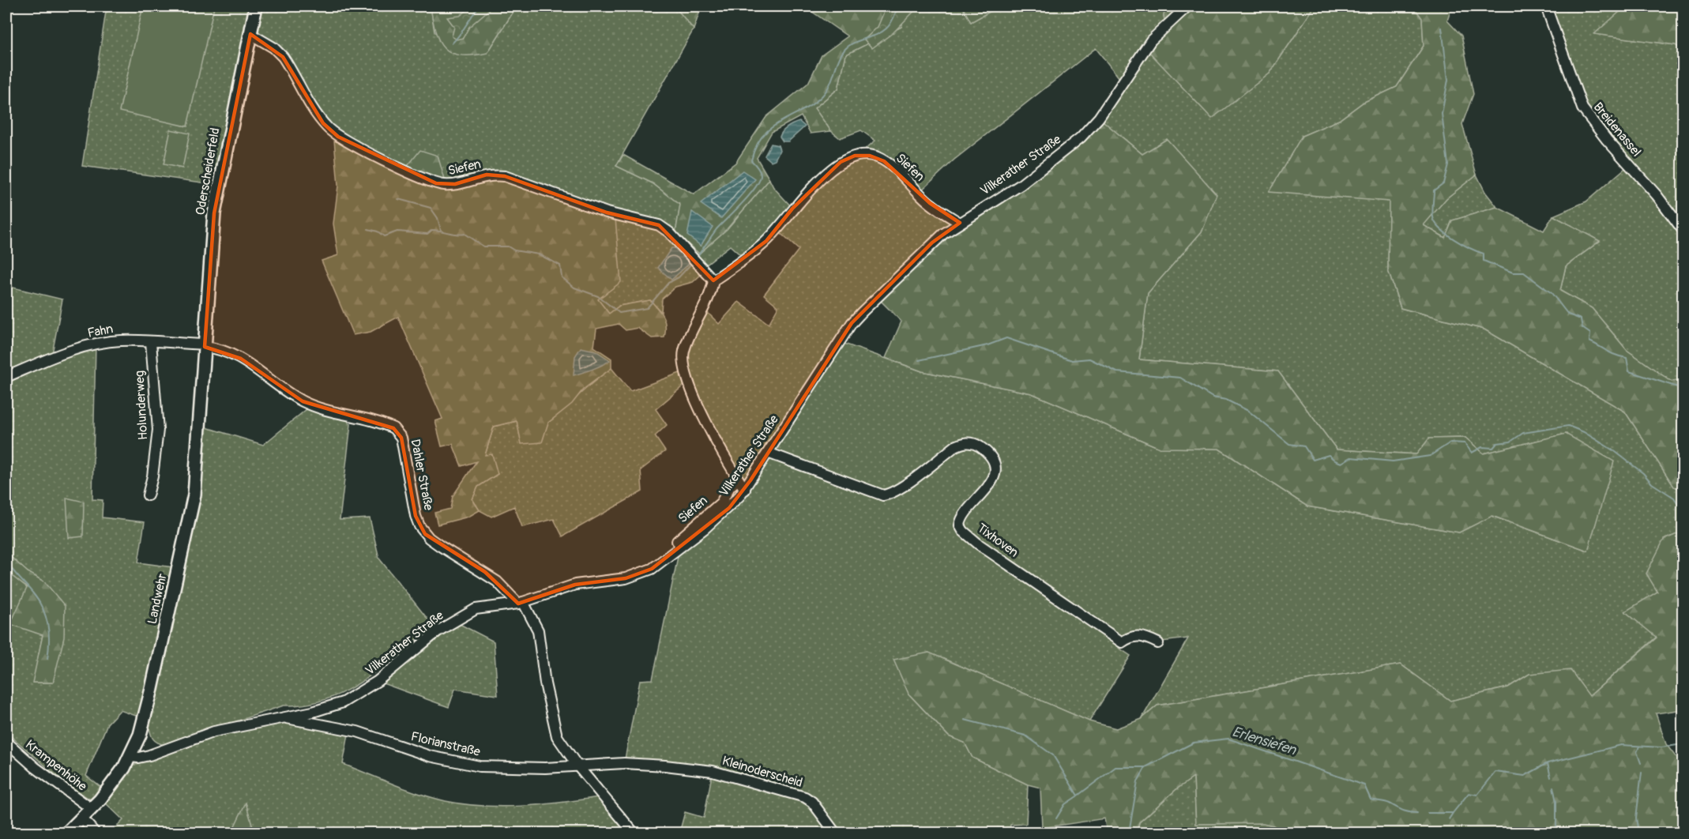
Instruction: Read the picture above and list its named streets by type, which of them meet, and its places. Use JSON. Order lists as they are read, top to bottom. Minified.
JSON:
{"streets":{"main road":["Oderscheiderfeld","Landwehr"],"street":["Breidenassel","Vilkerather Straße","Siefen","Fahn","Holunderweg","Dahler Straße","Tixhoven","Florianstraße","Krampenhöhe","Kleinoderscheid"]},"crossings":[["Vilkerather Straße","Siefen"],["Vilkerather Straße","Dahler Straße"],["Vilkerather Straße","Tixhoven"],["Vilkerather Straße","Landwehr"],["Vilkerather Straße","Florianstraße"],["Siefen","Oderscheiderfeld"],["Oderscheiderfeld","Fahn"],["Oderscheiderfeld","Dahler Straße"],["Oderscheiderfeld","Landwehr"],["Fahn","Holunderweg"],["Fahn","Dahler Straße"],["Fahn","Landwehr"],["Dahler Straße","Landwehr"],["Dahler Straße","Florianstraße"],["Landwehr","Krampenhöhe"],["Florianstraße","Kleinoderscheid"]],"water":["Erlensiefen"]}
